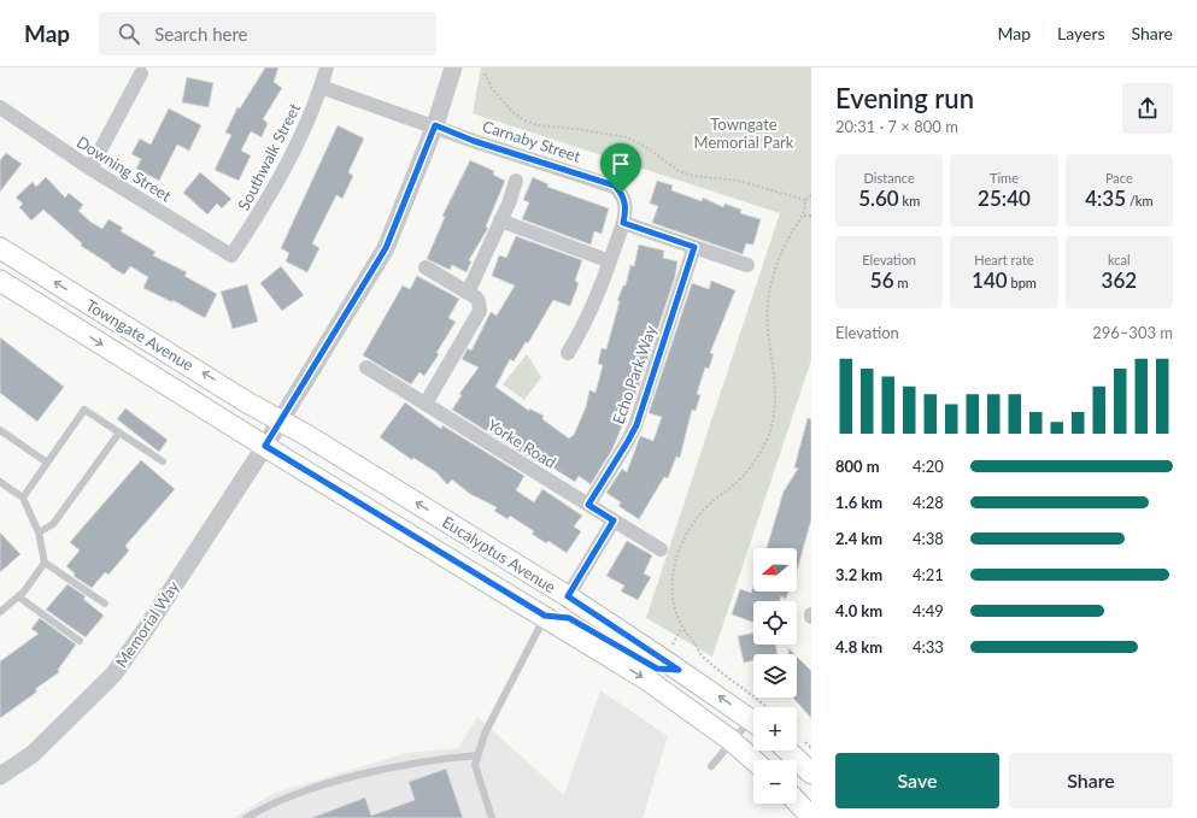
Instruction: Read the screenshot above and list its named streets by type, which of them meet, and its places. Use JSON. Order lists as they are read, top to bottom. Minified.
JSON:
{"streets":{"main road":["Towngate Avenue","Eucalyptus Avenue"],"street":["Carnaby Street","Southwalk Street","Downing Street","Echo Park Way","Yorke Road","Memorial Way"]},"crossings":[["Carnaby Street","Southwalk Street"],["Southwalk Street","Downing Street"],["Towngate Avenue","Eucalyptus Avenue"],["Towngate Avenue","Memorial Way"],["Echo Park Way","Yorke Road"],["Eucalyptus Avenue","Memorial Way"]],"parks":["Towngate Memorial Park"],"north":"left","page":{"header":"Map","search":"Search here","nav":["Map","Layers","Share"],"heading":["Evening run","20:31 · 7 × 800 m"],"stats":[["Distance","5.60 km"],["Time","25:40"],["Pace","4:35 /km"],["Elevation","56 m"],["Heart rate","140 bpm"],["kcal","362"]],"chart":["Elevation","296–303 m"],"list":[{"name":"800 m","note":"4:20"},{"name":"1.6 km","note":"4:28"},{"name":"2.4 km","note":"4:38"},{"name":"3.2 km","note":"4:21"},{"name":"4.0 km","note":"4:49"},{"name":"4.8 km","note":"4:33"}],"map_buttons":["+","−"],"buttons":["Save","Share"]}}
